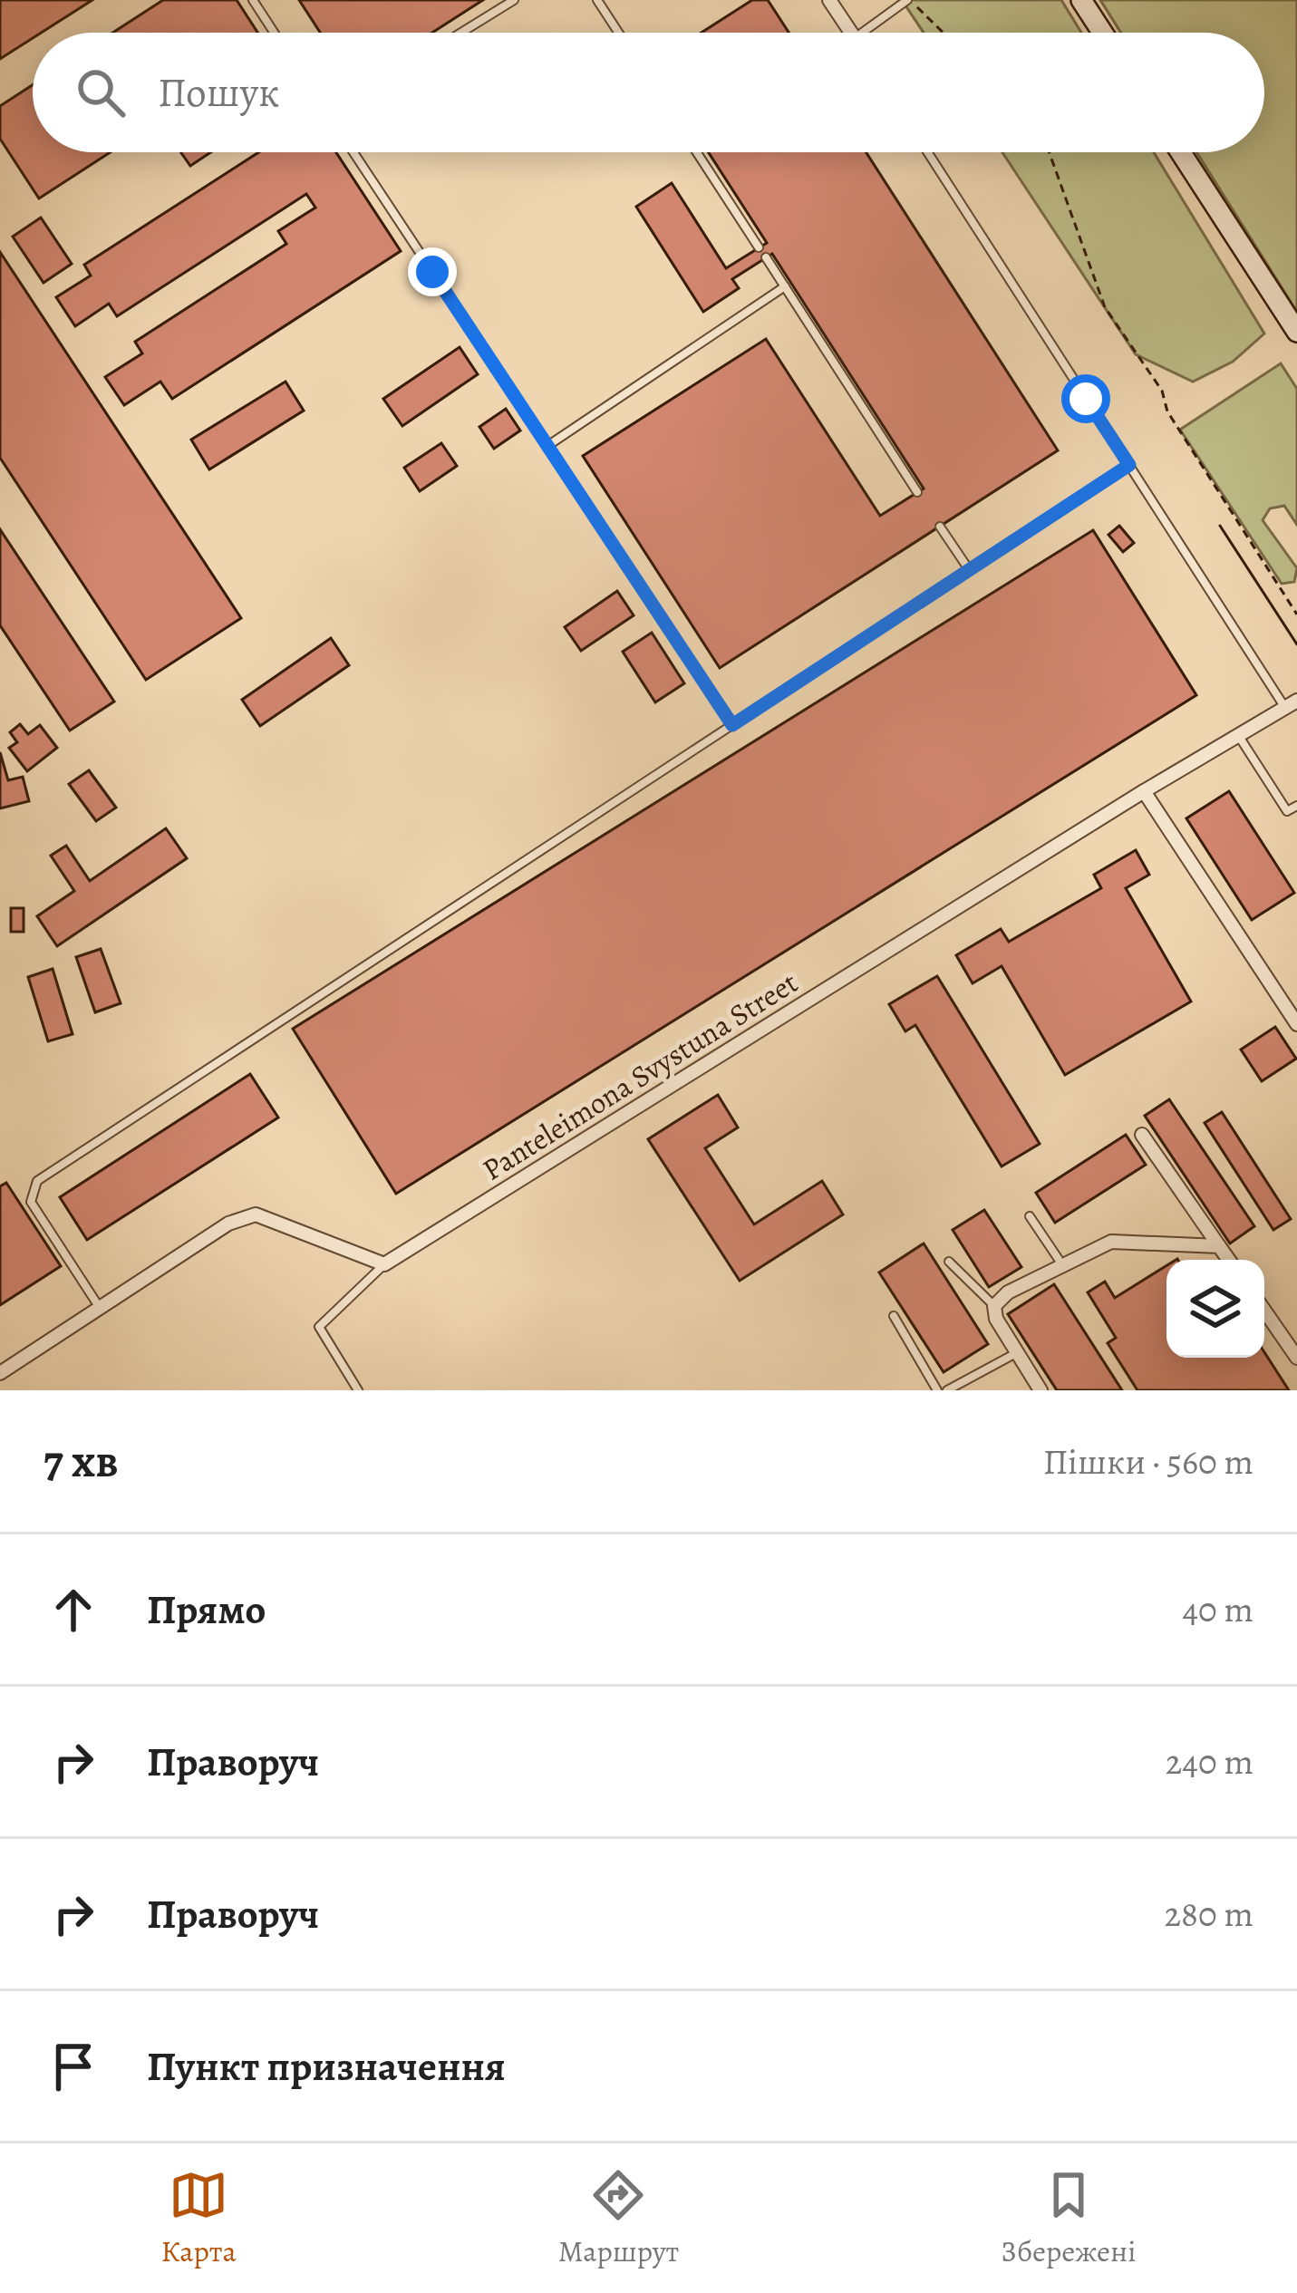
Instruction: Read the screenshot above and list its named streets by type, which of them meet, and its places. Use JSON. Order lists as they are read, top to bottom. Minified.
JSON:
{"streets":{"street":["Panteleimona Svystuna Street"]},"page":{"search":"Пошук","heading":["7 хв","Пішки · 560 m"],"list":[["Прямо","40 m"],["Праворуч","240 m"],["Праворуч","280 m"],"Пункт призначення"],"nav":["Карта","Маршрут","Збережені"]}}
